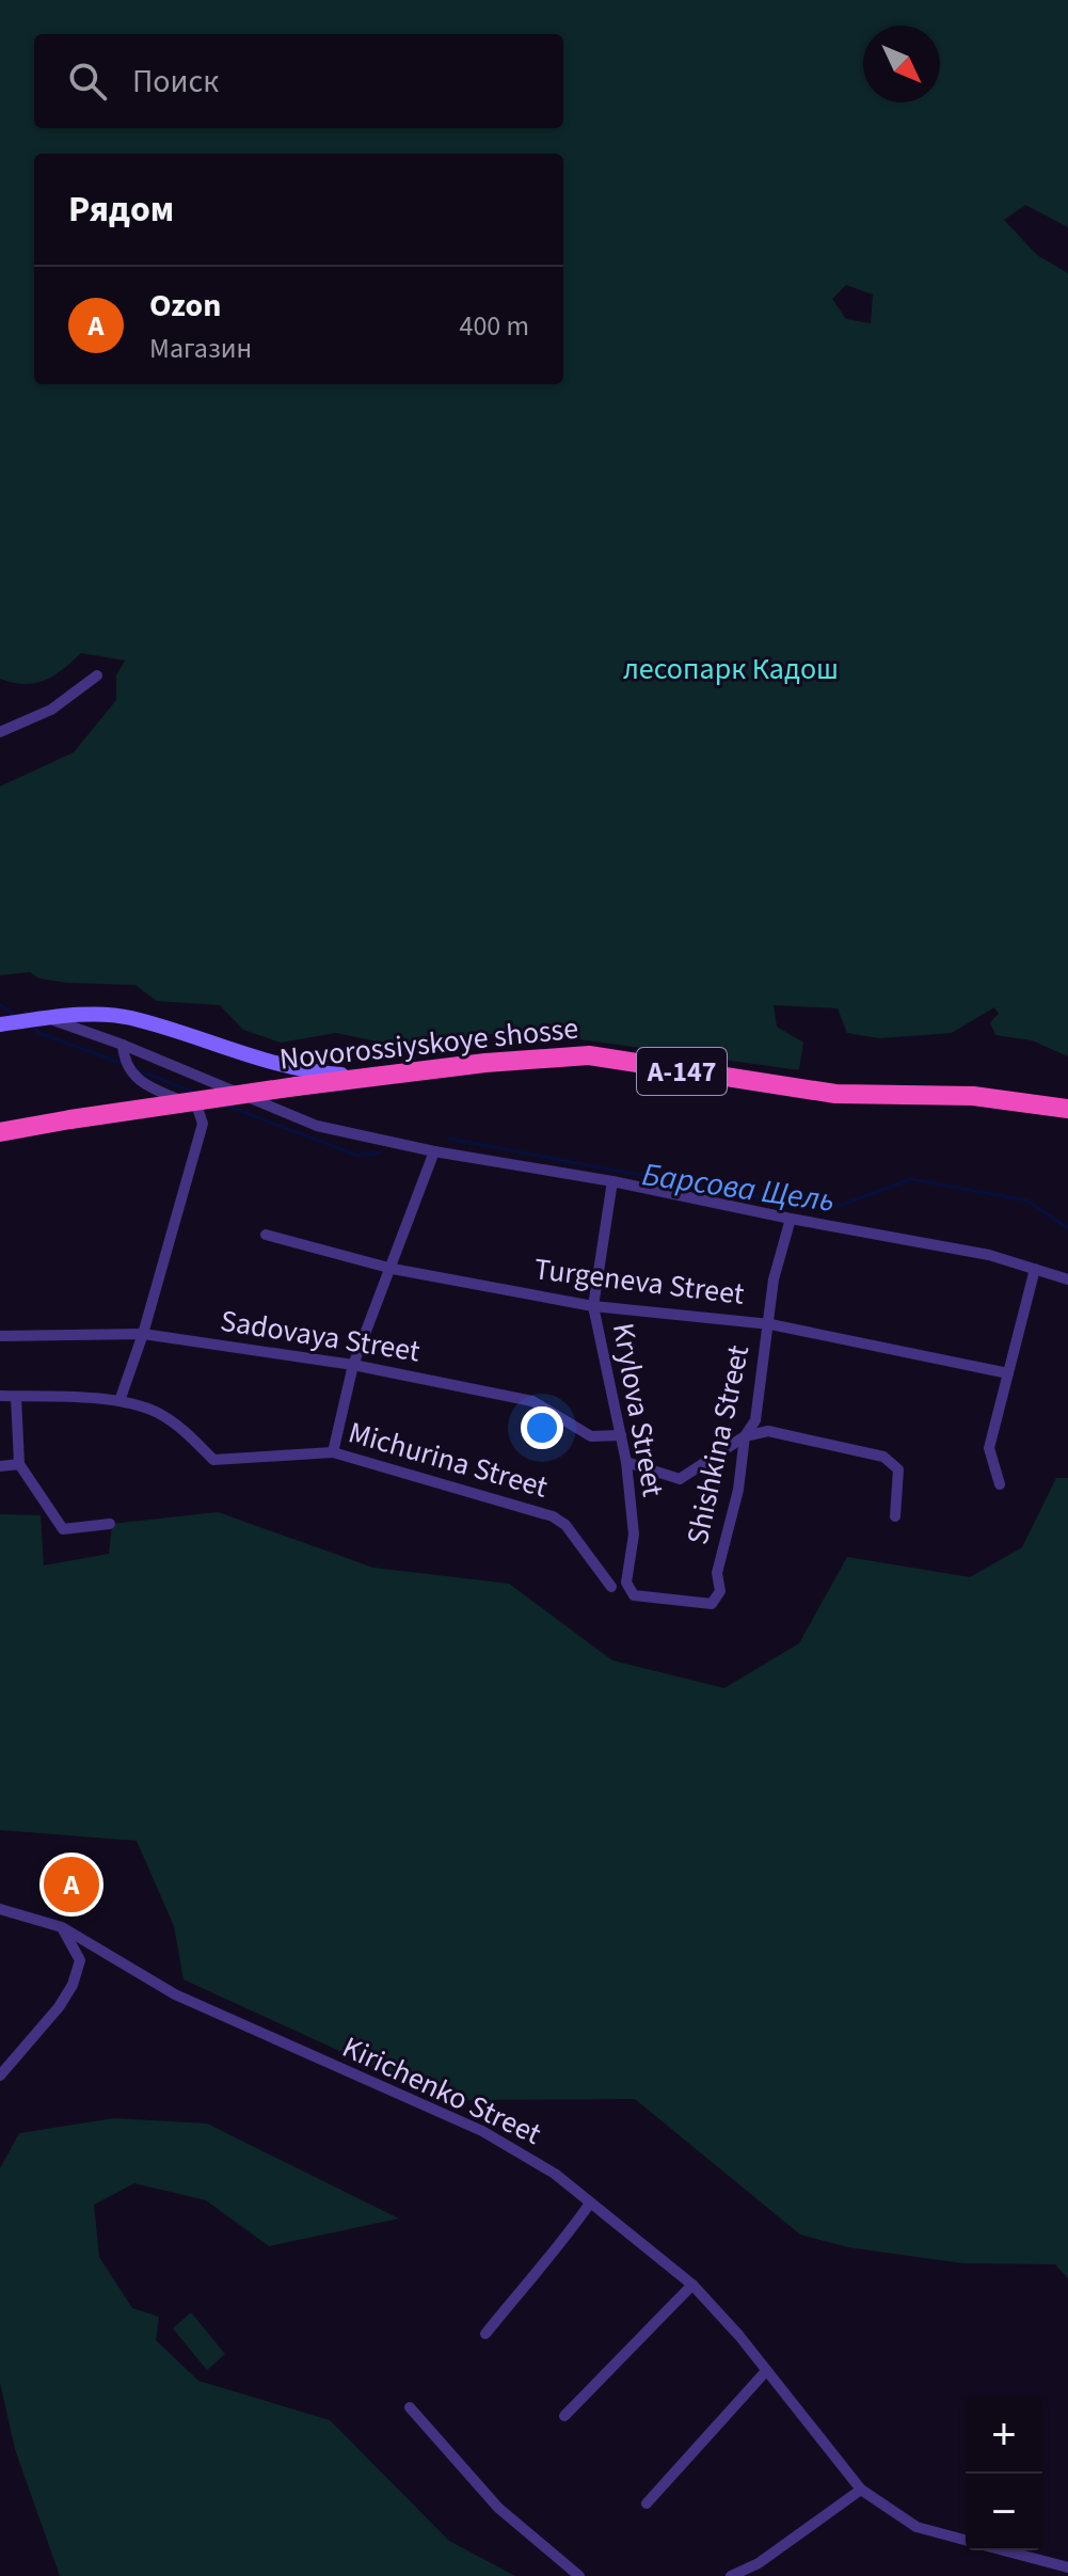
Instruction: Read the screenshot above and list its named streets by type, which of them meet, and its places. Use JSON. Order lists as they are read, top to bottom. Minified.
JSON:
{"streets":{"highway":["Novorossiyskoye shosse","А-147"],"street":["Turgeneva Street","Sadovaya Street","Krylova Street","Shishkina Street","Michurina Street","Kirichenko Street"]},"crossings":[["Turgeneva Street","Krylova Street"],["Turgeneva Street","Shishkina Street"],["Sadovaya Street","Krylova Street"],["Krylova Street","Shishkina Street"]],"water":["Барсова Щель"],"parks":["лесопарк Кадош"],"north":"bottom right","page":{"search":"Поиск","heading":"Рядом","list":[{"mark":"A","name":"Ozon","note":"Магазин","value":"400 m"}],"pins":"A","map_buttons":["+","−"]}}
